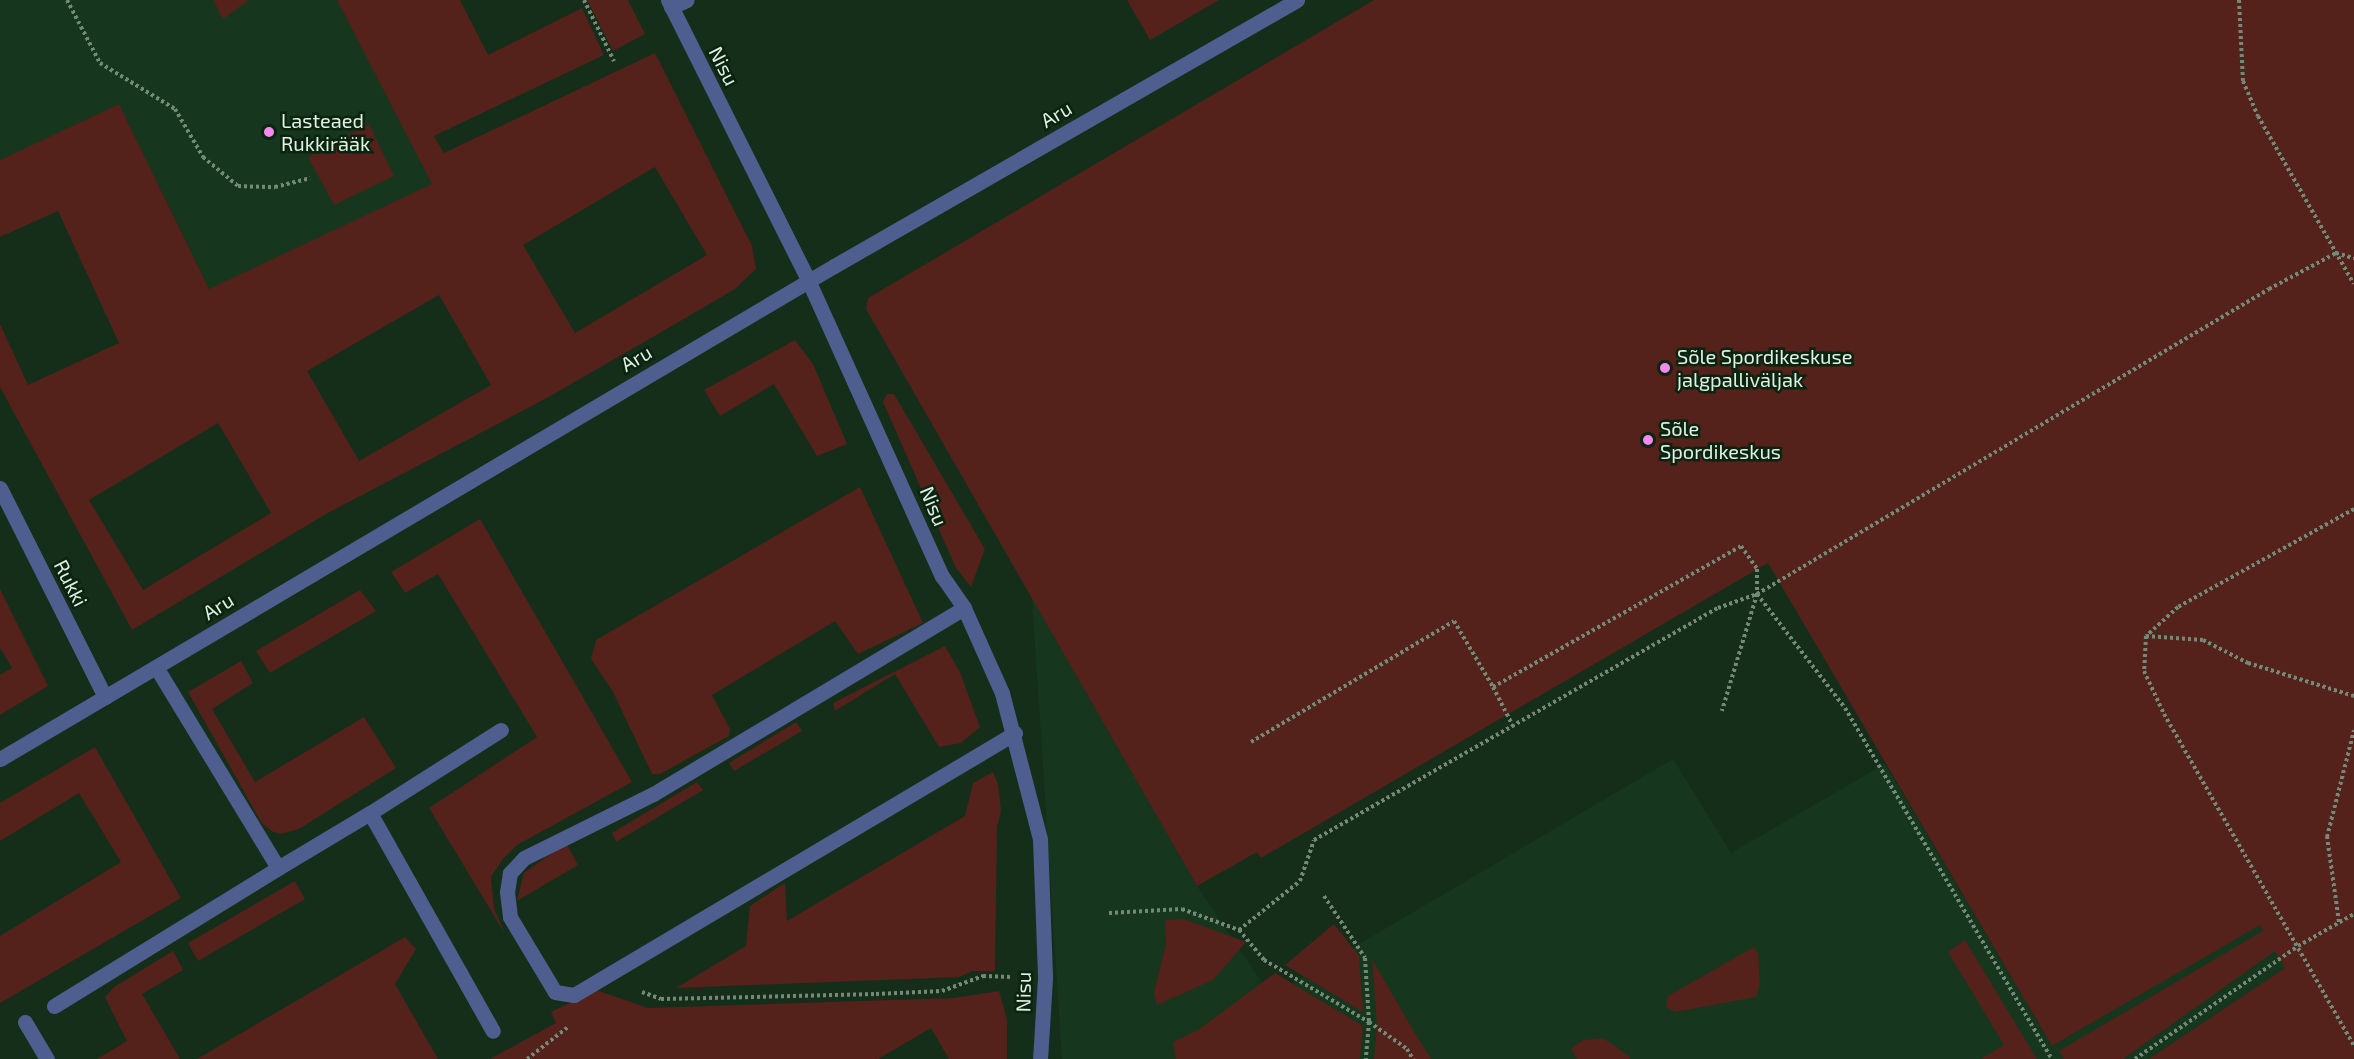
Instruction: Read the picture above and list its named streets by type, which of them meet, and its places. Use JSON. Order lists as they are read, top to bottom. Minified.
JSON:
{"streets":{"street":["Nisu","Aru","Rukki"]},"crossings":[["Nisu","Aru"],["Aru","Rukki"]],"places":["Lasteaed Rukkirääk","Sõle Spordikeskuse jalgpalliväljak","Sõle Spordikeskus"]}
